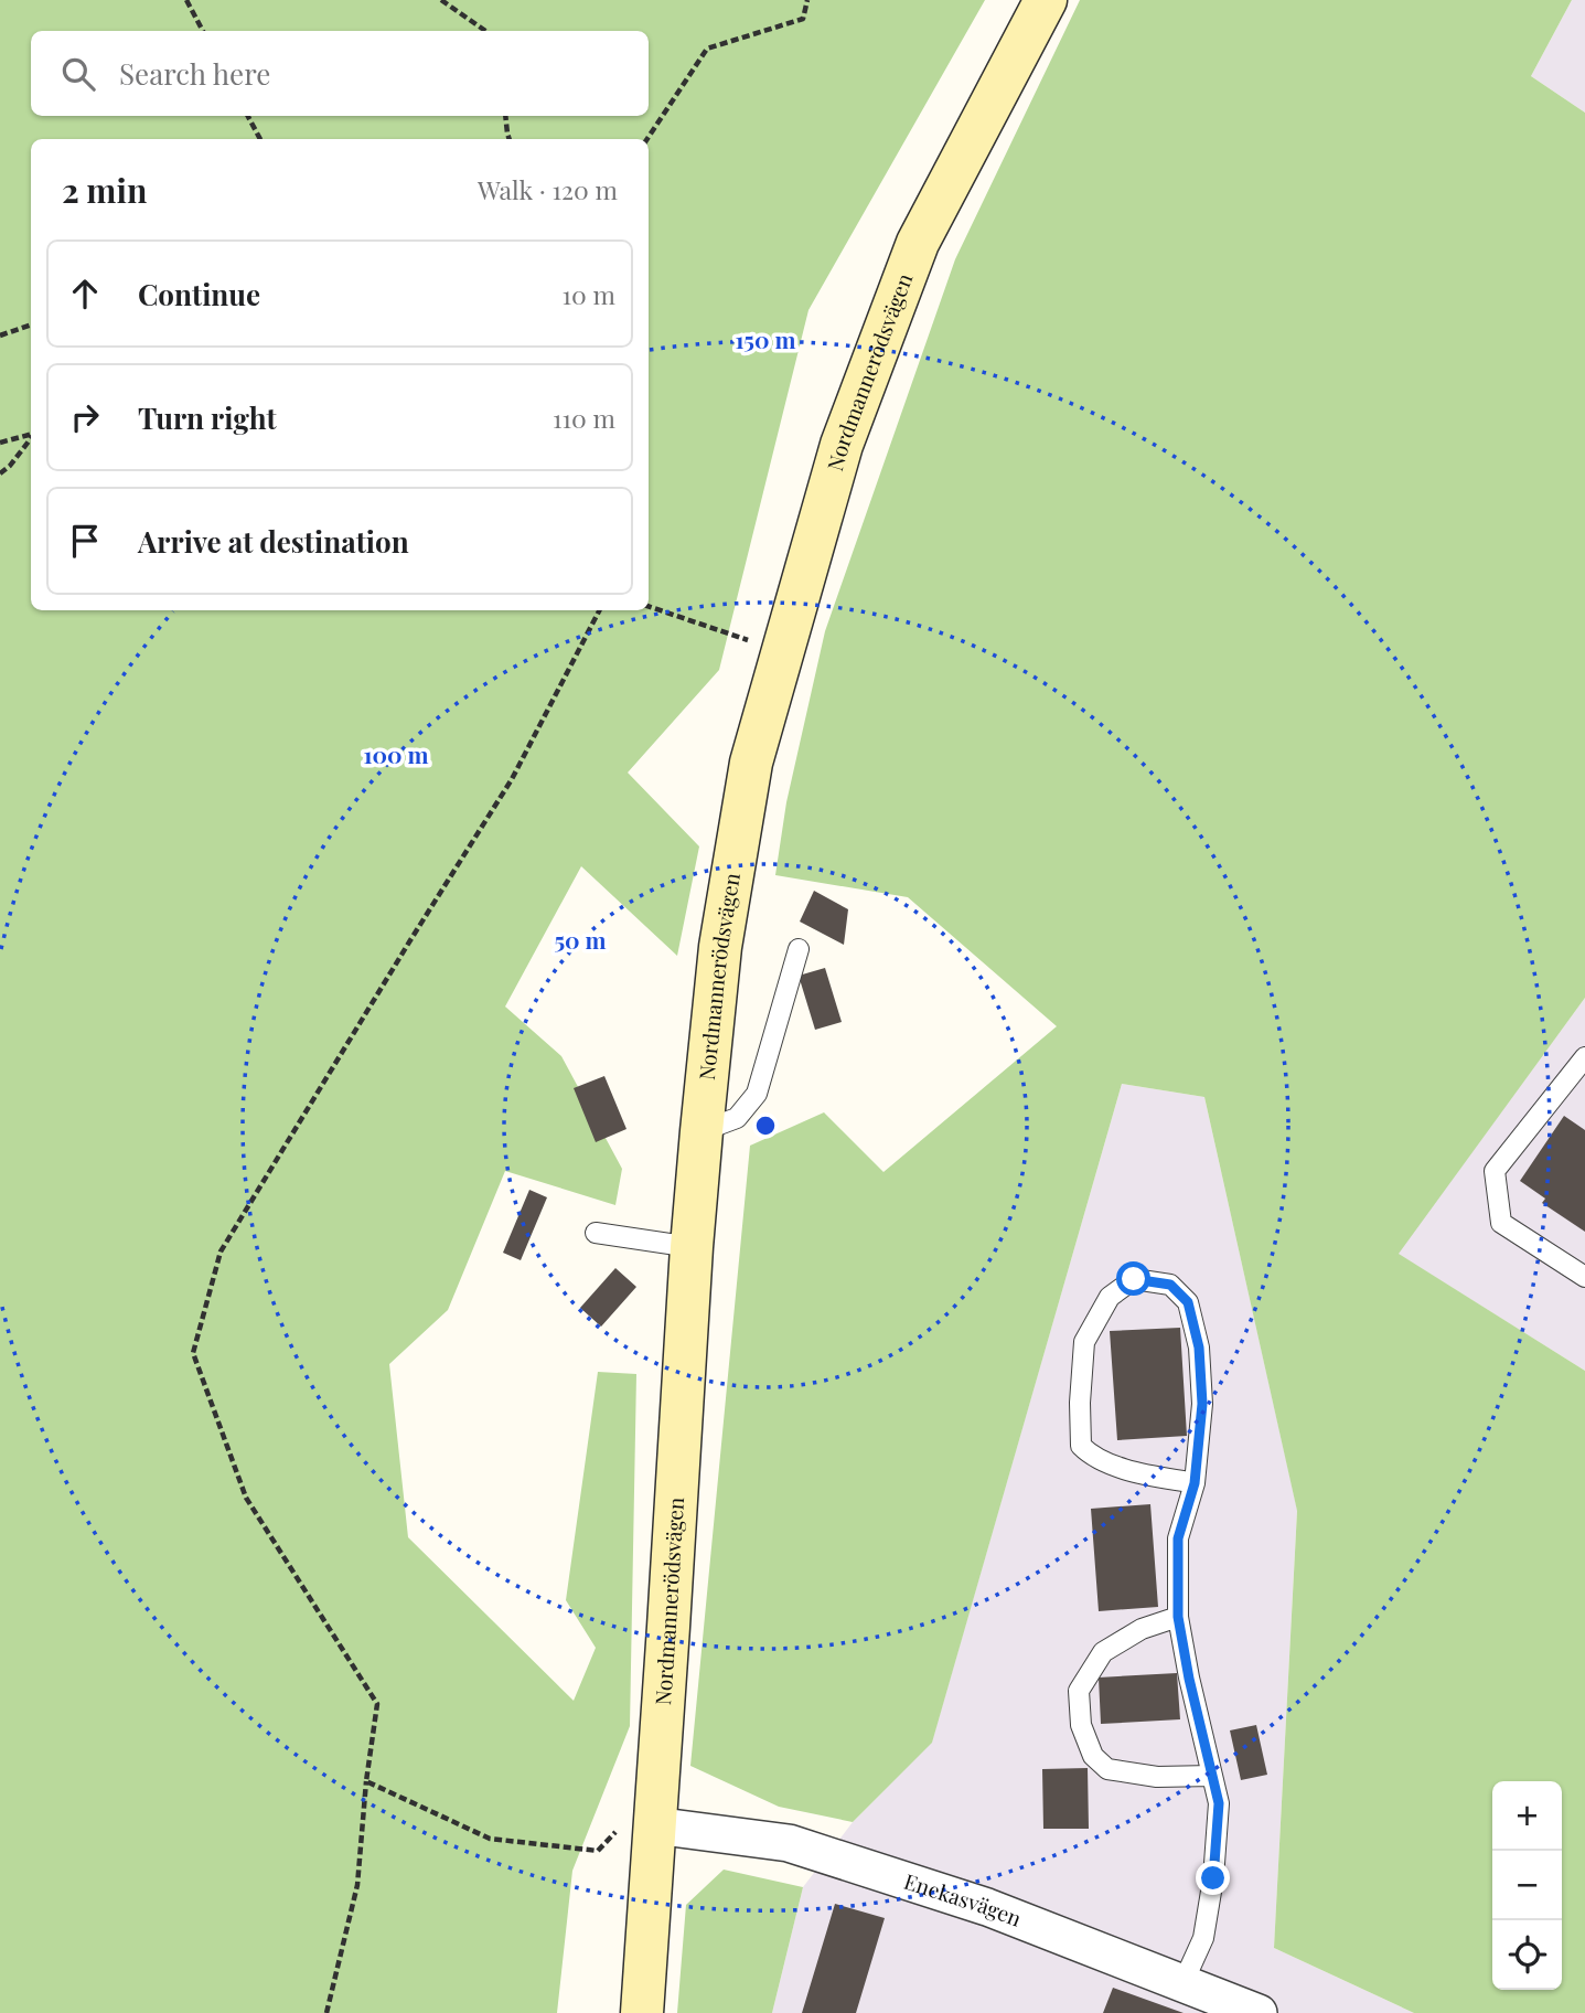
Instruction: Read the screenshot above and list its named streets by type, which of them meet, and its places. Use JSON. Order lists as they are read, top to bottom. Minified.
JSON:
{"streets":{"main road":["Nordmannerödsvägen"],"street":["Enekasvägen"]},"crossings":[["Nordmannerödsvägen","Enekasvägen"]],"page":{"search":"Search here","heading":["2 min","Walk · 120 m"],"list":[["Continue","10 m"],["Turn right","110 m"],"Arrive at destination"],"map_buttons":["+","−"]},"rings":["150 m","100 m","50 m"]}
